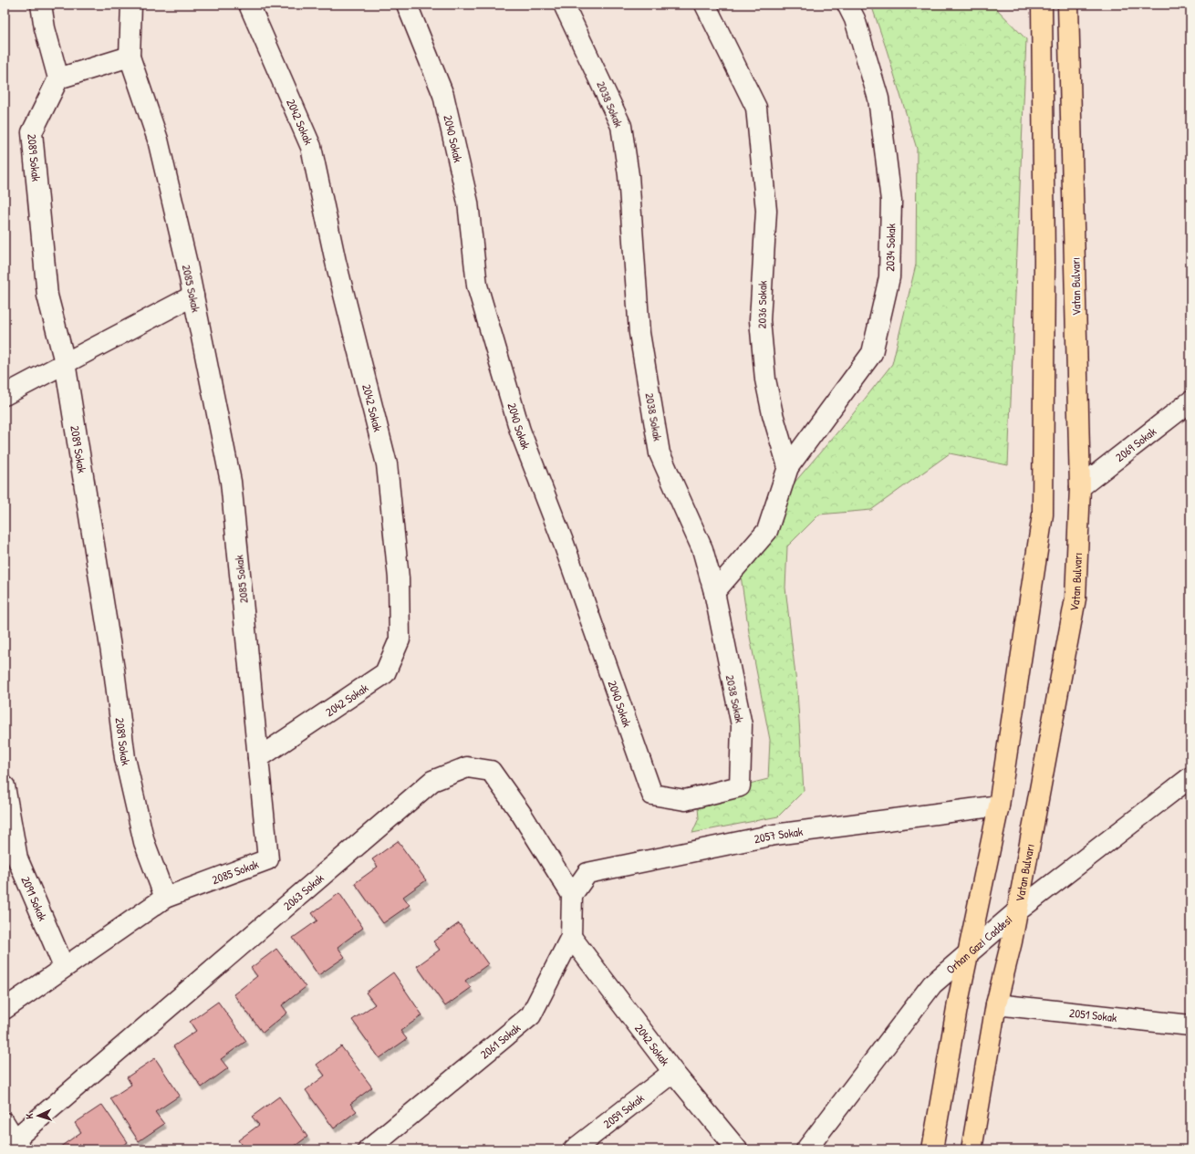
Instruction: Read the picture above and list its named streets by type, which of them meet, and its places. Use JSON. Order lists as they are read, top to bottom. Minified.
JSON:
{"streets":{"main road":["Vatan Bulvarı"],"street":["2038 Sokak","2042 Sokak","2040 Sokak","2089 Sokak","2034 Sokak","2085 Sokak","2036 Sokak","2069 Sokak","2057 Sokak","2063 Sokak","2091 Sokak","Orhan Gazi Caddesi","2051 Sokak","2061 Sokak","2059 Sokak"]},"crossings":[["2038 Sokak","2040 Sokak"],["2042 Sokak","2085 Sokak"],["2042 Sokak","2061 Sokak"],["2042 Sokak","2059 Sokak"],["2089 Sokak","2085 Sokak"],["2034 Sokak","2036 Sokak"],["Vatan Bulvarı","2069 Sokak"],["Vatan Bulvarı","Orhan Gazi Caddesi"],["Vatan Bulvarı","2051 Sokak"],["2085 Sokak","2091 Sokak"],["2057 Sokak","2063 Sokak"],["2057 Sokak","2061 Sokak"],["2063 Sokak","2061 Sokak"]],"north":"left"}
